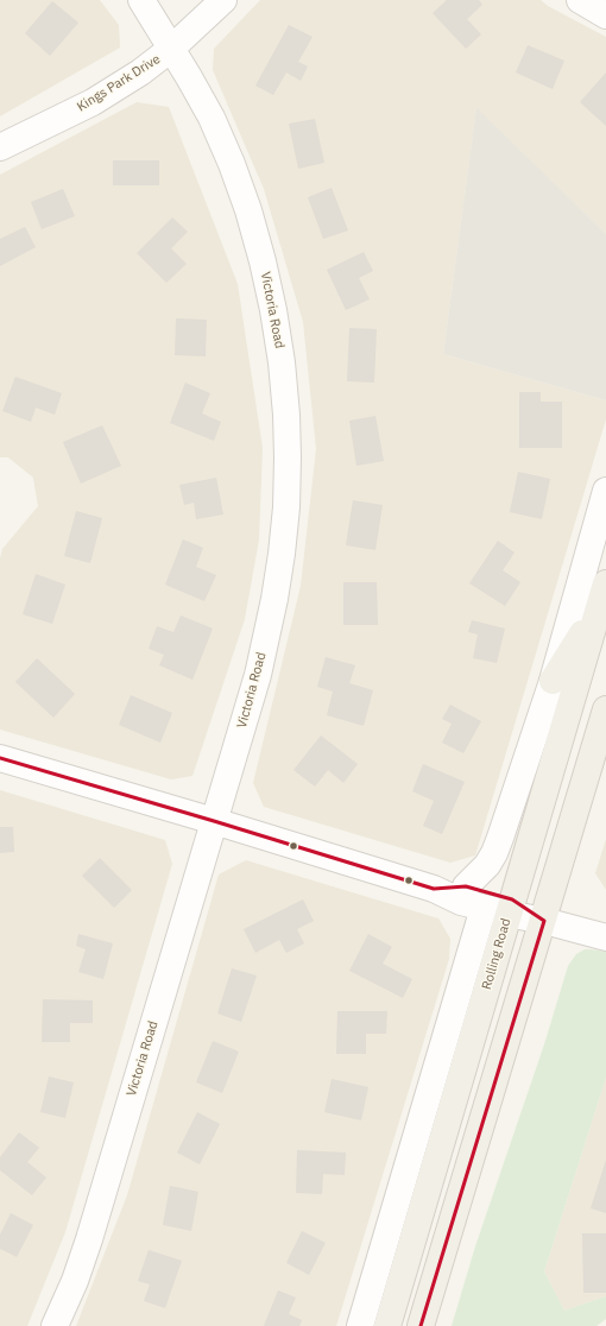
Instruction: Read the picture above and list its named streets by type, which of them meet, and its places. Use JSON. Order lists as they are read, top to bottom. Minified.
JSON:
{"streets":{"main road":["Rolling Road"],"street":["Kings Park Drive","Victoria Road"]},"crossings":[["Kings Park Drive","Victoria Road"]]}
